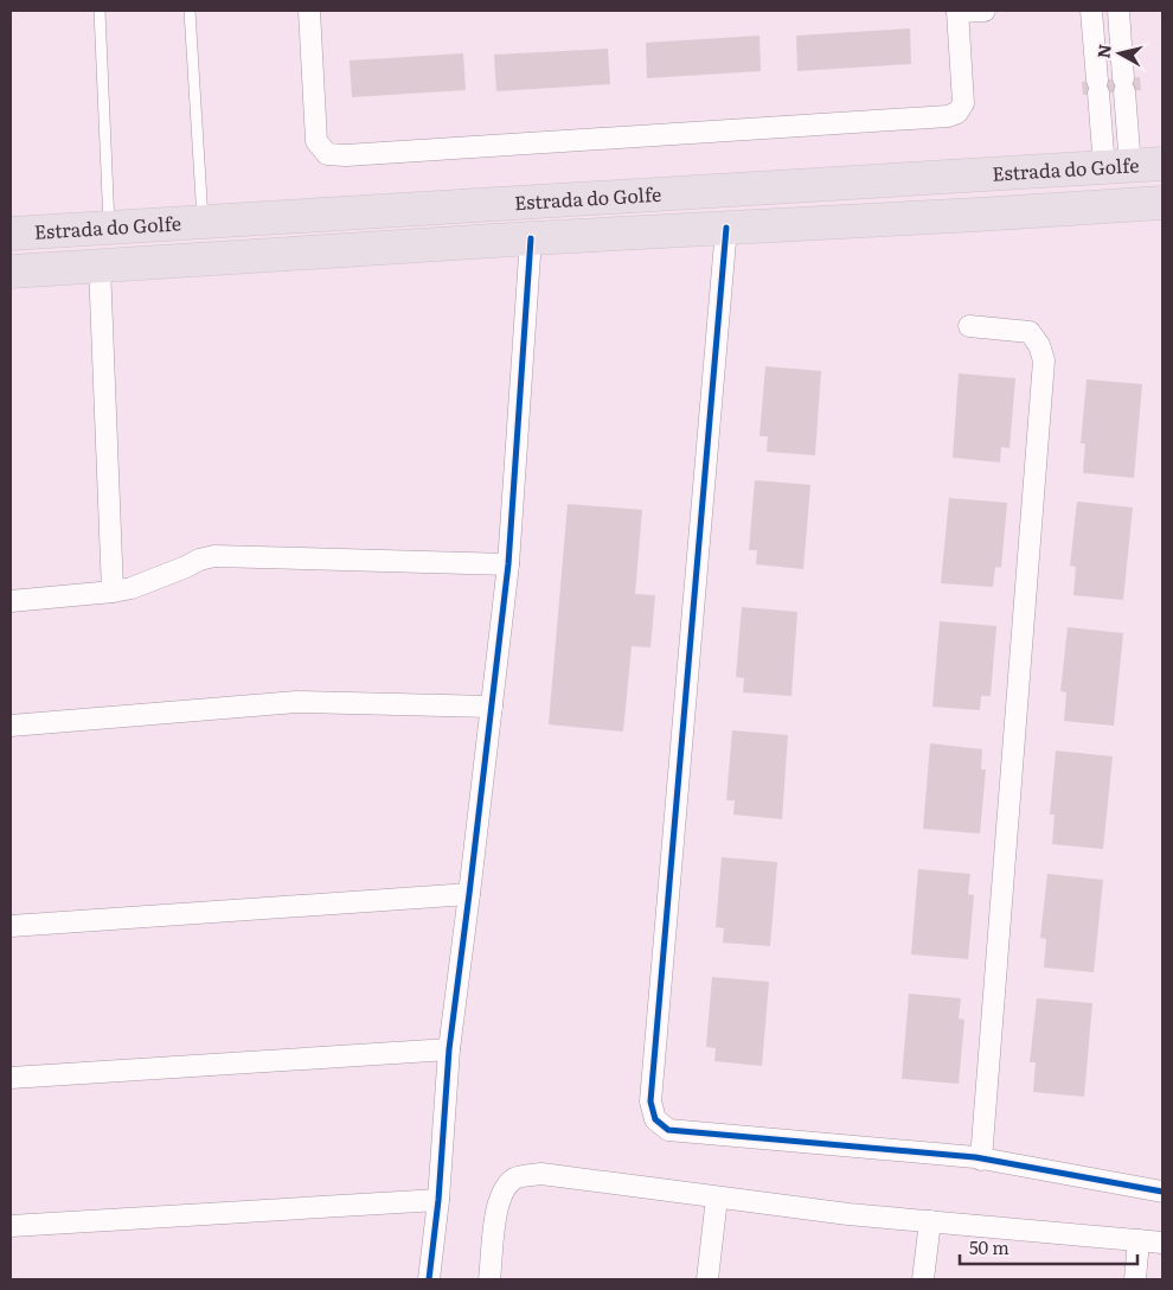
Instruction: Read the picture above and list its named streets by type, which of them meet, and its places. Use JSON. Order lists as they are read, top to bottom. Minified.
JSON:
{"streets":{"highway":["Estrada do Golfe"]},"scale_bar":"50 m","north":"left"}
